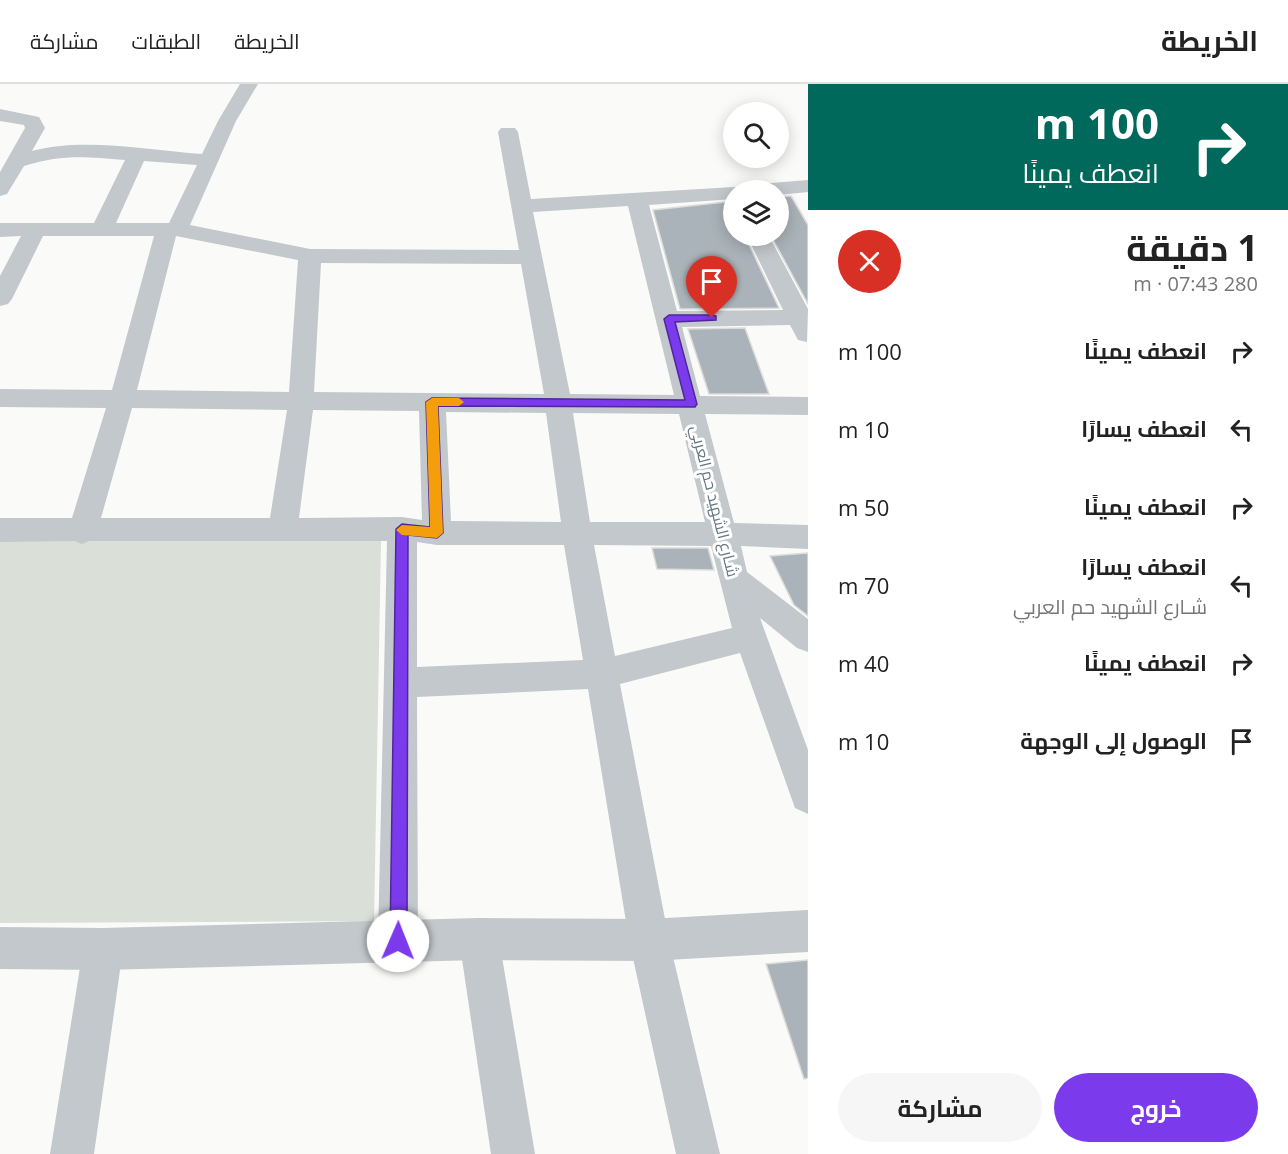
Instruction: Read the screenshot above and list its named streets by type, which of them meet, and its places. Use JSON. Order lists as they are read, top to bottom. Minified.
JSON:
{"streets":{"street":["شـارع الشهيد حم العربي"]},"page":{"header":"الخريطة","nav":["الخريطة","الطبقات","مشاركة"],"turn":["100 m","انعطف يمينًا"],"heading":["1 دقيقة","280 m · 07:43"],"list":[{"name":"انعطف يمينًا","value":"100 m"},{"name":"انعطف يسارًا","value":"10 m"},{"name":"انعطف يمينًا","value":"50 m"},{"name":"انعطف يسارًا","note":"شـارع الشهيد حم العربي","value":"70 m"},{"name":"انعطف يمينًا","value":"40 m"},{"name":"الوصول إلى الوجهة","value":"10 m"}],"buttons":["خروج","مشاركة"]}}
